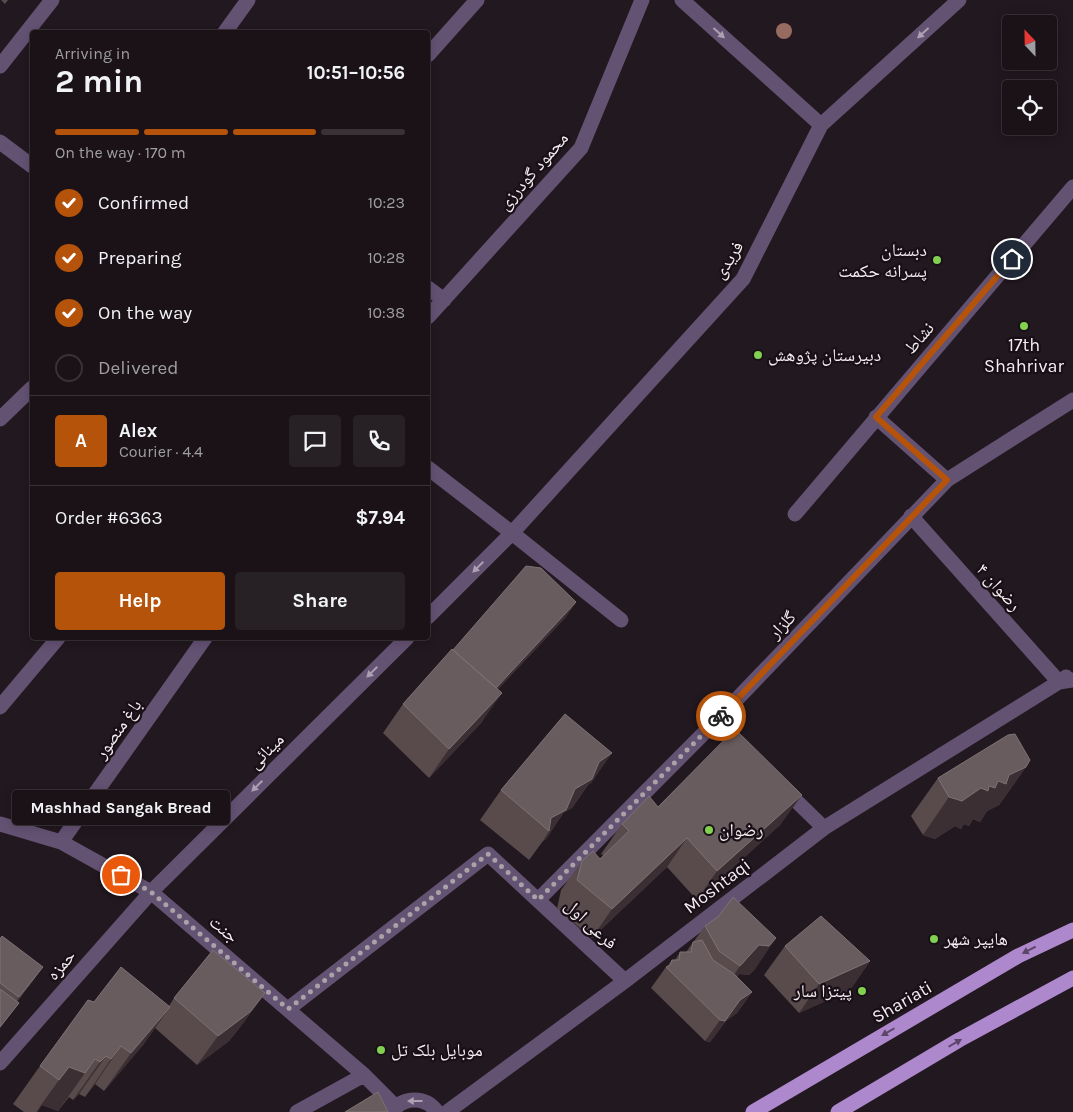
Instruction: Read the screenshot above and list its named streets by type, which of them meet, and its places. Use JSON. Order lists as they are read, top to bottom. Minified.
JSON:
{"streets":{"main road":["Shariati"],"street":["محمود گودرزی","فریدی","نشاط","رضوان ۴","گلزار","باغ منصور","مینائی","Moshtaqi","فرعی اول","جنت","حمزه"]},"crossings":[["رضوان ۴","گلزار"],["رضوان ۴","Moshtaqi"],["گلزار","فرعی اول"],["باغ منصور","جنت"],["مینائی","جنت"],["مینائی","حمزه"],["Moshtaqi","فرعی اول"],["فرعی اول","جنت"],["جنت","حمزه"]],"one_way":["مینائی"],"places":["دبستان پسرانه حکمت","17th Shahrivar","دبیرستان پژوهش","رضوان","Mashhad Sangak Bread","هایپر شهر","پیتزا سار","موبایل بلک تل"],"north":"top","page":{"heading":["2 min","Arriving in","10:51–10:56"],"panel":["Alex","Courier · 4.4","Order #6363","$7.94"],"bar":"On the way · 170 m","list":[["Confirmed","10:23"],["Preparing","10:28"],["On the way","10:38"],"Delivered"],"round":"A","buttons":["Help","Share"],"bubble":"Mashhad Sangak Bread"}}
